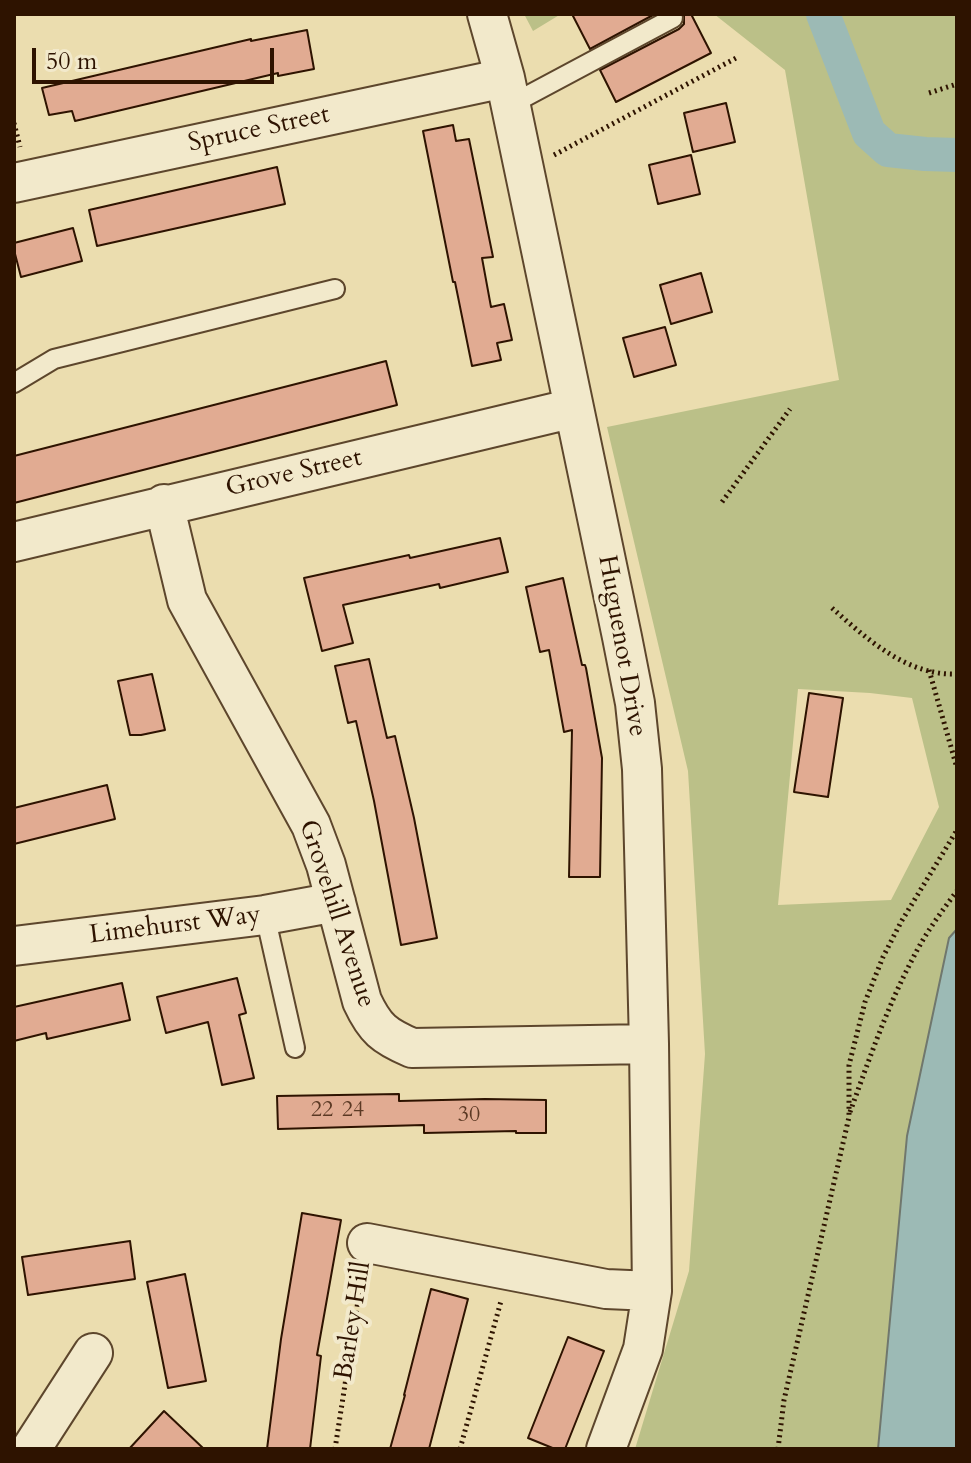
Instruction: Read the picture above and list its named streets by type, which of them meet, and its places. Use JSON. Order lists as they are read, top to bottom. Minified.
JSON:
{"streets":{"street":["Spruce Street","Grove Street","Huguenot Drive","Grovehill Avenue","Limehurst Way","Barley Hill"]},"crossings":[["Spruce Street","Huguenot Drive"],["Grove Street","Huguenot Drive"],["Grove Street","Grovehill Avenue"],["Huguenot Drive","Grovehill Avenue"],["Huguenot Drive","Barley Hill"],["Grovehill Avenue","Limehurst Way"]],"house_numbers":["22","24","30"],"scale_bar":"50 m"}
